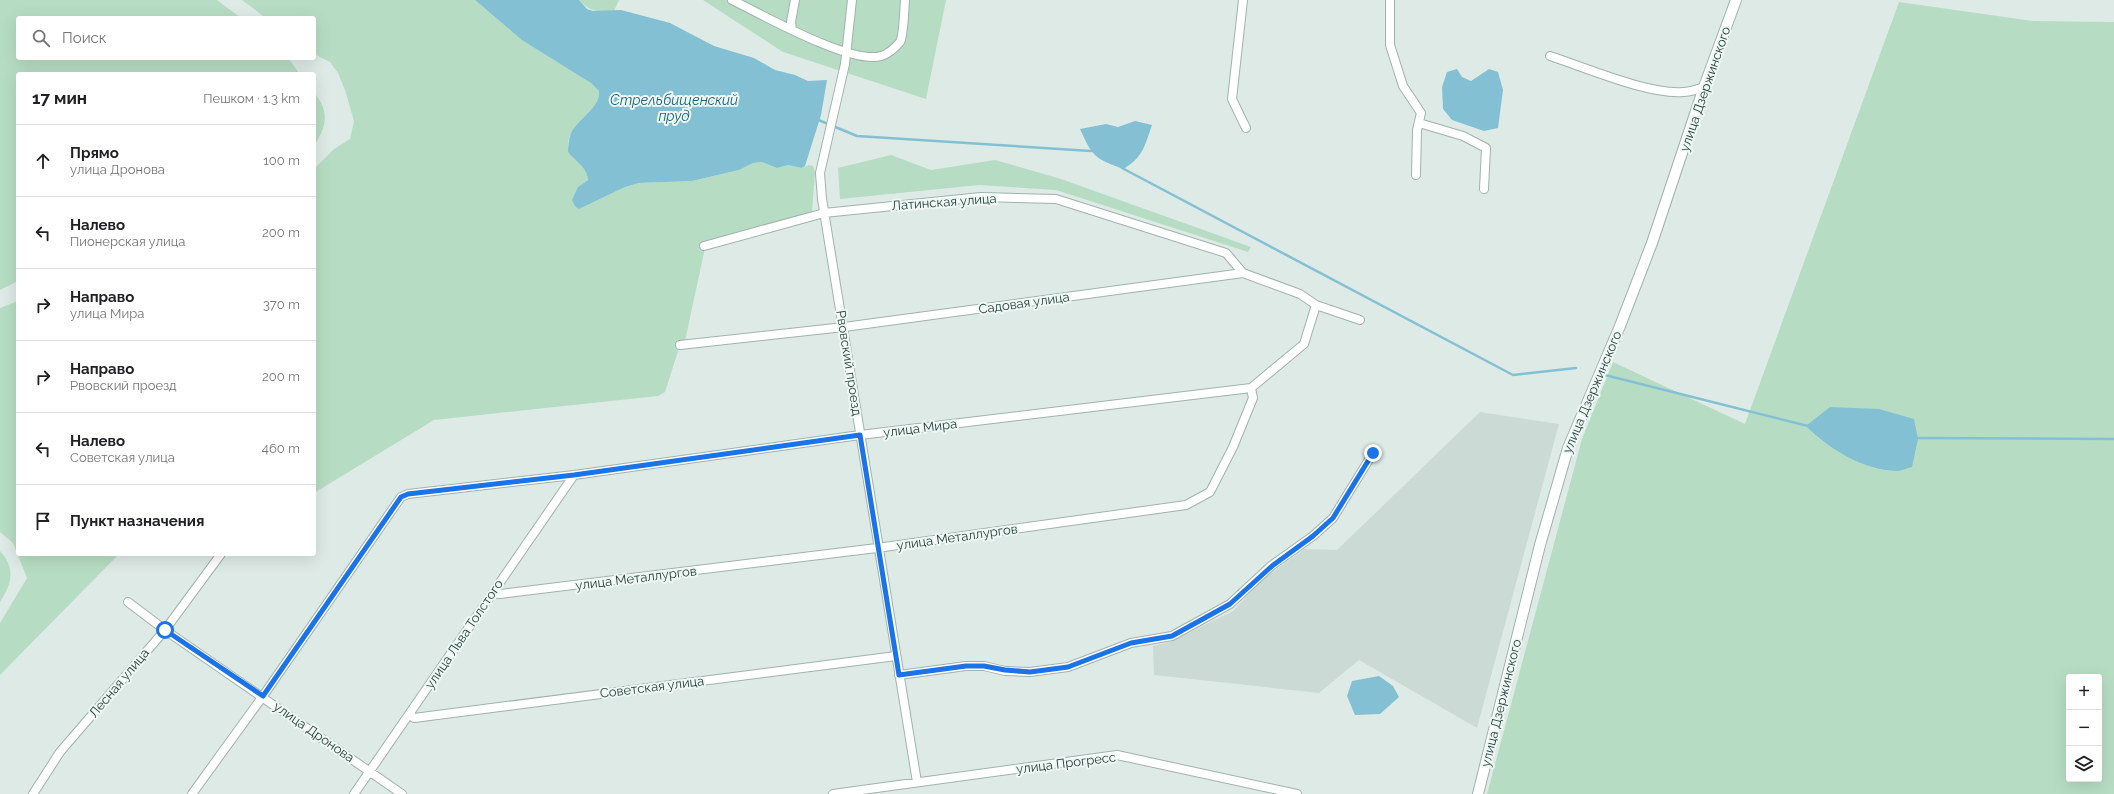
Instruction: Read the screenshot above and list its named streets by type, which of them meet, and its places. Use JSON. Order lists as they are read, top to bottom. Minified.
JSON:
{"streets":{"street":["улица Дзержинского","Латинская улица","Садовая улица","Рвовский проезд","улица Мира","улица Металлургов","улица Льва Толстого","Лесная улица","Советская улица","улица Дронова","улица Прогресс"]},"crossings":[["Латинская улица","Садовая улица"],["Латинская улица","Рвовский проезд"],["Садовая улица","Рвовский проезд"],["Рвовский проезд","улица Мира"],["Рвовский проезд","улица Металлургов"],["Рвовский проезд","Советская улица"],["Рвовский проезд","улица Прогресс"],["улица Мира","улица Металлургов"],["улица Мира","улица Льва Толстого"],["улица Мира","улица Дронова"],["улица Металлургов","улица Льва Толстого"],["улица Льва Толстого","Советская улица"],["улица Льва Толстого","улица Дронова"],["Лесная улица","улица Дронова"]],"water":["Стрельбищенский пруд"],"page":{"search":"Поиск","heading":["17 мин","Пешком · 1.3 km"],"list":[["Прямо","улица Дронова","100 m"],["Налево","Пионерская улица","200 m"],["Направо","улица Мира","370 m"],["Направо","Рвовский проезд","200 m"],["Налево","Советская улица","460 m"],"Пункт назначения"],"map_buttons":["+","−"]}}
